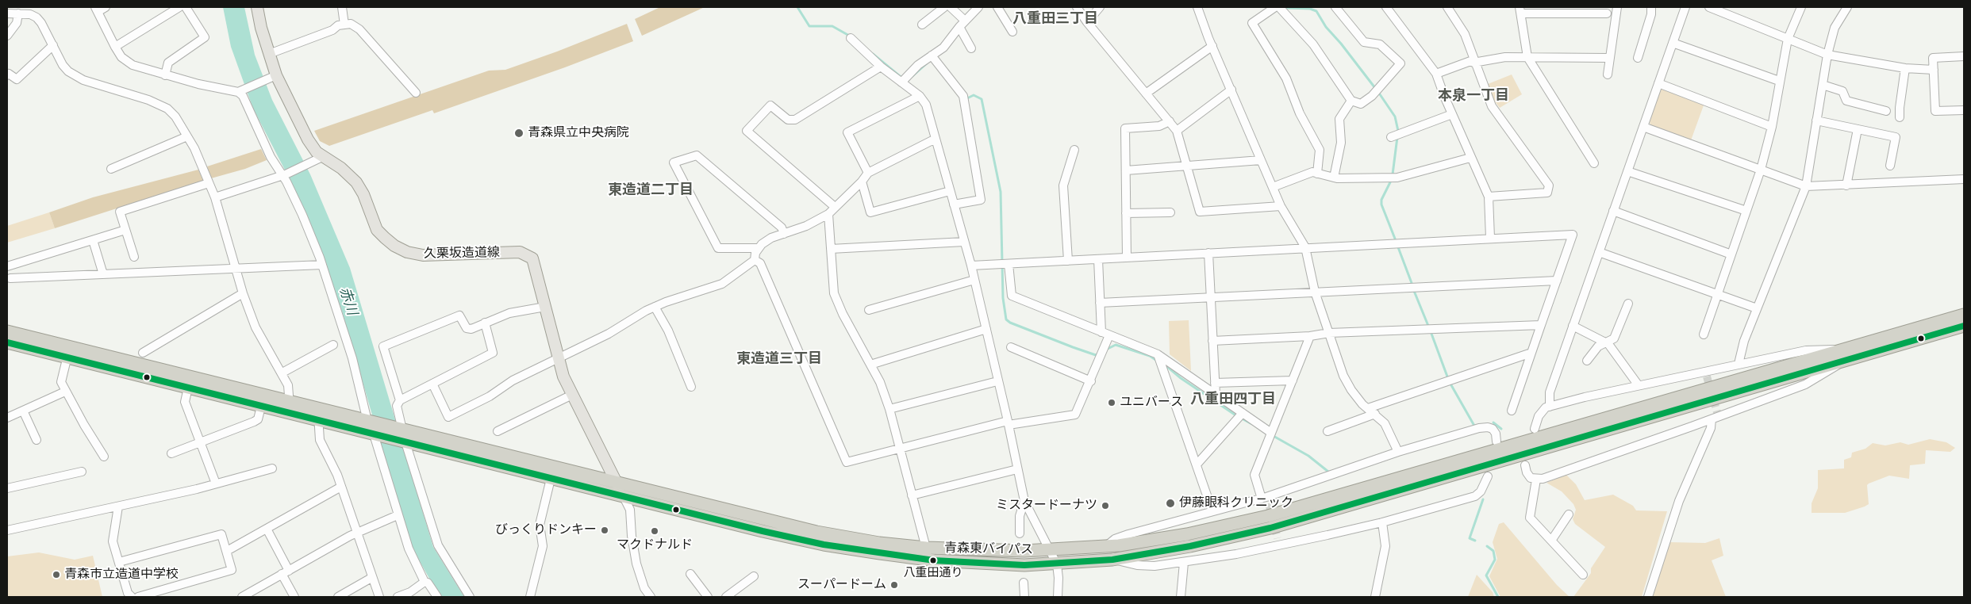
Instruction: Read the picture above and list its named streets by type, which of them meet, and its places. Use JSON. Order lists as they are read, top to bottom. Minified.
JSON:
{"streets":{"highway":["青森東バイパス"],"main road":["久栗坂造道線"]},"crossings":[["久栗坂造道線","青森東バイパス"]],"districts":["八重田三丁目","本泉一丁目","東造道二丁目","東造道三丁目","八重田四丁目"],"water":["赤川"],"places":["青森県立中央病院","ユニバース","伊藤眼科クリニック","ミスタードーナツ","びっくりドンキー","マクドナルド","八重田通り","青森市立造道中学校","スーパードーム"]}
